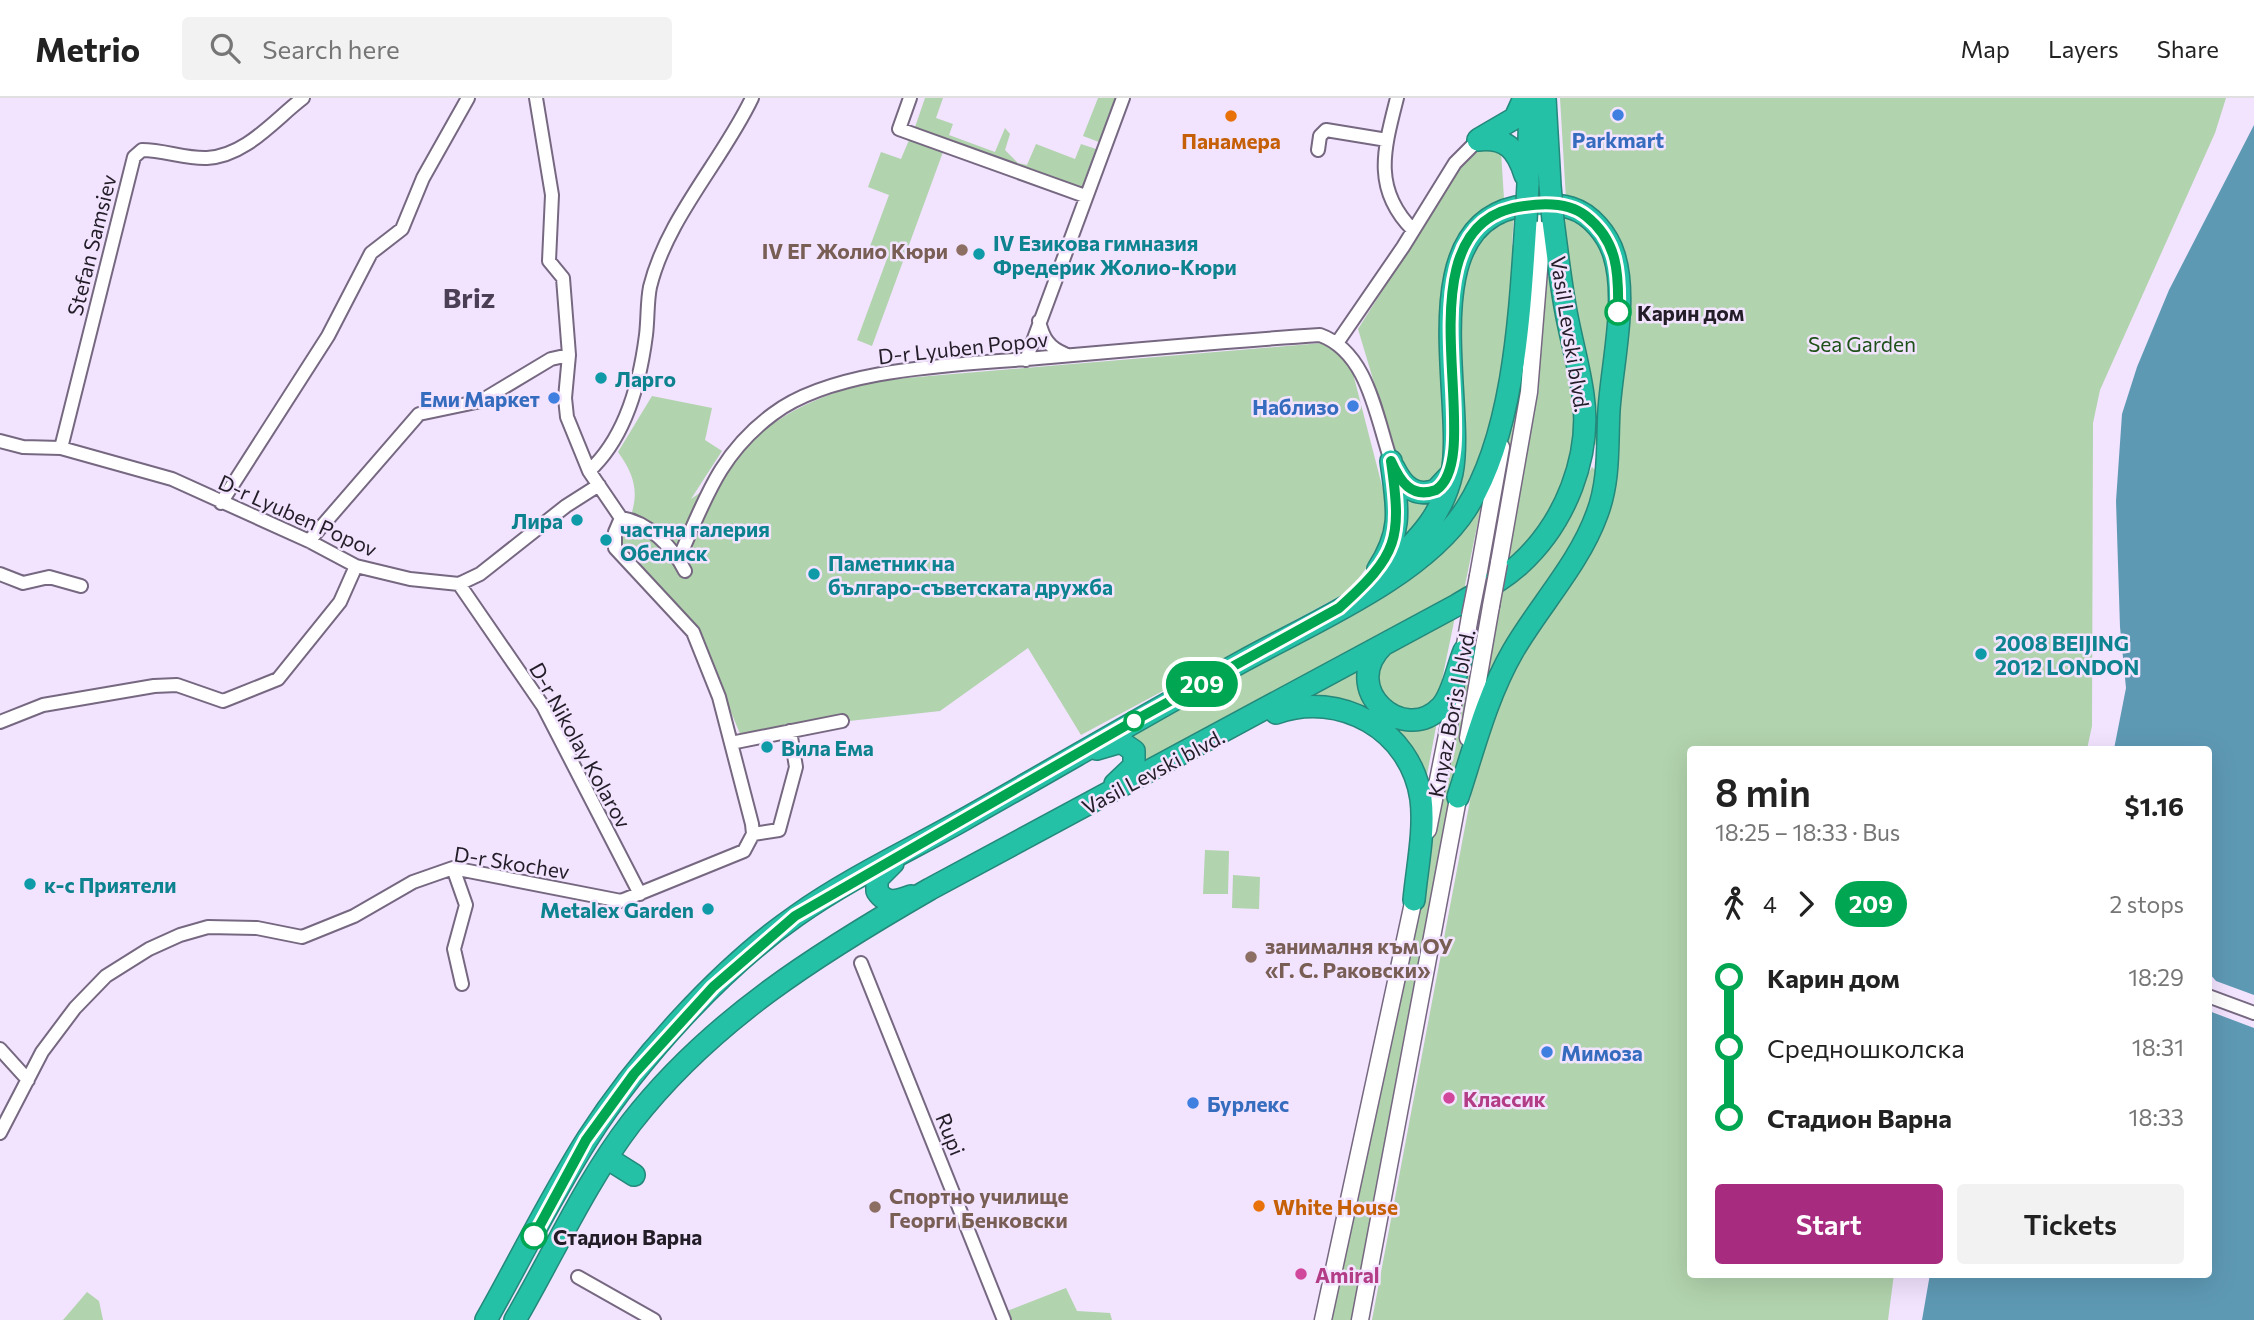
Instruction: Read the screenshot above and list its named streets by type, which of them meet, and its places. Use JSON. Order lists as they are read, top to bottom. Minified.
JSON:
{"streets":{"highway":["Vasil Levski blvd.","Knyaz Boris I blvd."],"street":["Stefan Samsiev","D-r Lyuben Popov","D-r Nikolay Kolarov","D-r Skochev","Rupi"]},"crossings":[["Stefan Samsiev","D-r Lyuben Popov"],["Vasil Levski blvd.","Knyaz Boris I blvd."],["D-r Lyuben Popov","D-r Nikolay Kolarov"],["D-r Nikolay Kolarov","D-r Skochev"]],"districts":["Briz"],"parks":["Sea Garden"],"places":["Parkmart","Панамера","IV ЕГ Жолио Кюри","IV Езикова гимназия Фредерик Жолио-Кюри","Карин дом","Ларго","Еми Маркет","Наблизо","Лира","частна галерия Обелиск","Паметник на българо-съветската дружба","2008 BEIJING 2012 LONDON","Вила Ема","к-с Приятели","Metalex Garden","занималня към ОУ «Г. С. Раковски»","Мимоза","Классик","Бурлекс","White House","Спортно училище Георги Бенковски","Стадион Варна","Amiral"],"lines":["bus line 209"],"page":{"header":"Metrio","search":"Search here","nav":["Map","Layers","Share"],"on_map":"209","heading":["8 min","18:25 – 18:33 · Bus","$1.16"],"legs":["4","209","2 stops"],"list":[{"name":"Карин дом","value":"18:29"},{"name":"Средношколска","value":"18:31"},{"name":"Стадион Варна","value":"18:33"}],"buttons":["Start","Tickets"]}}
